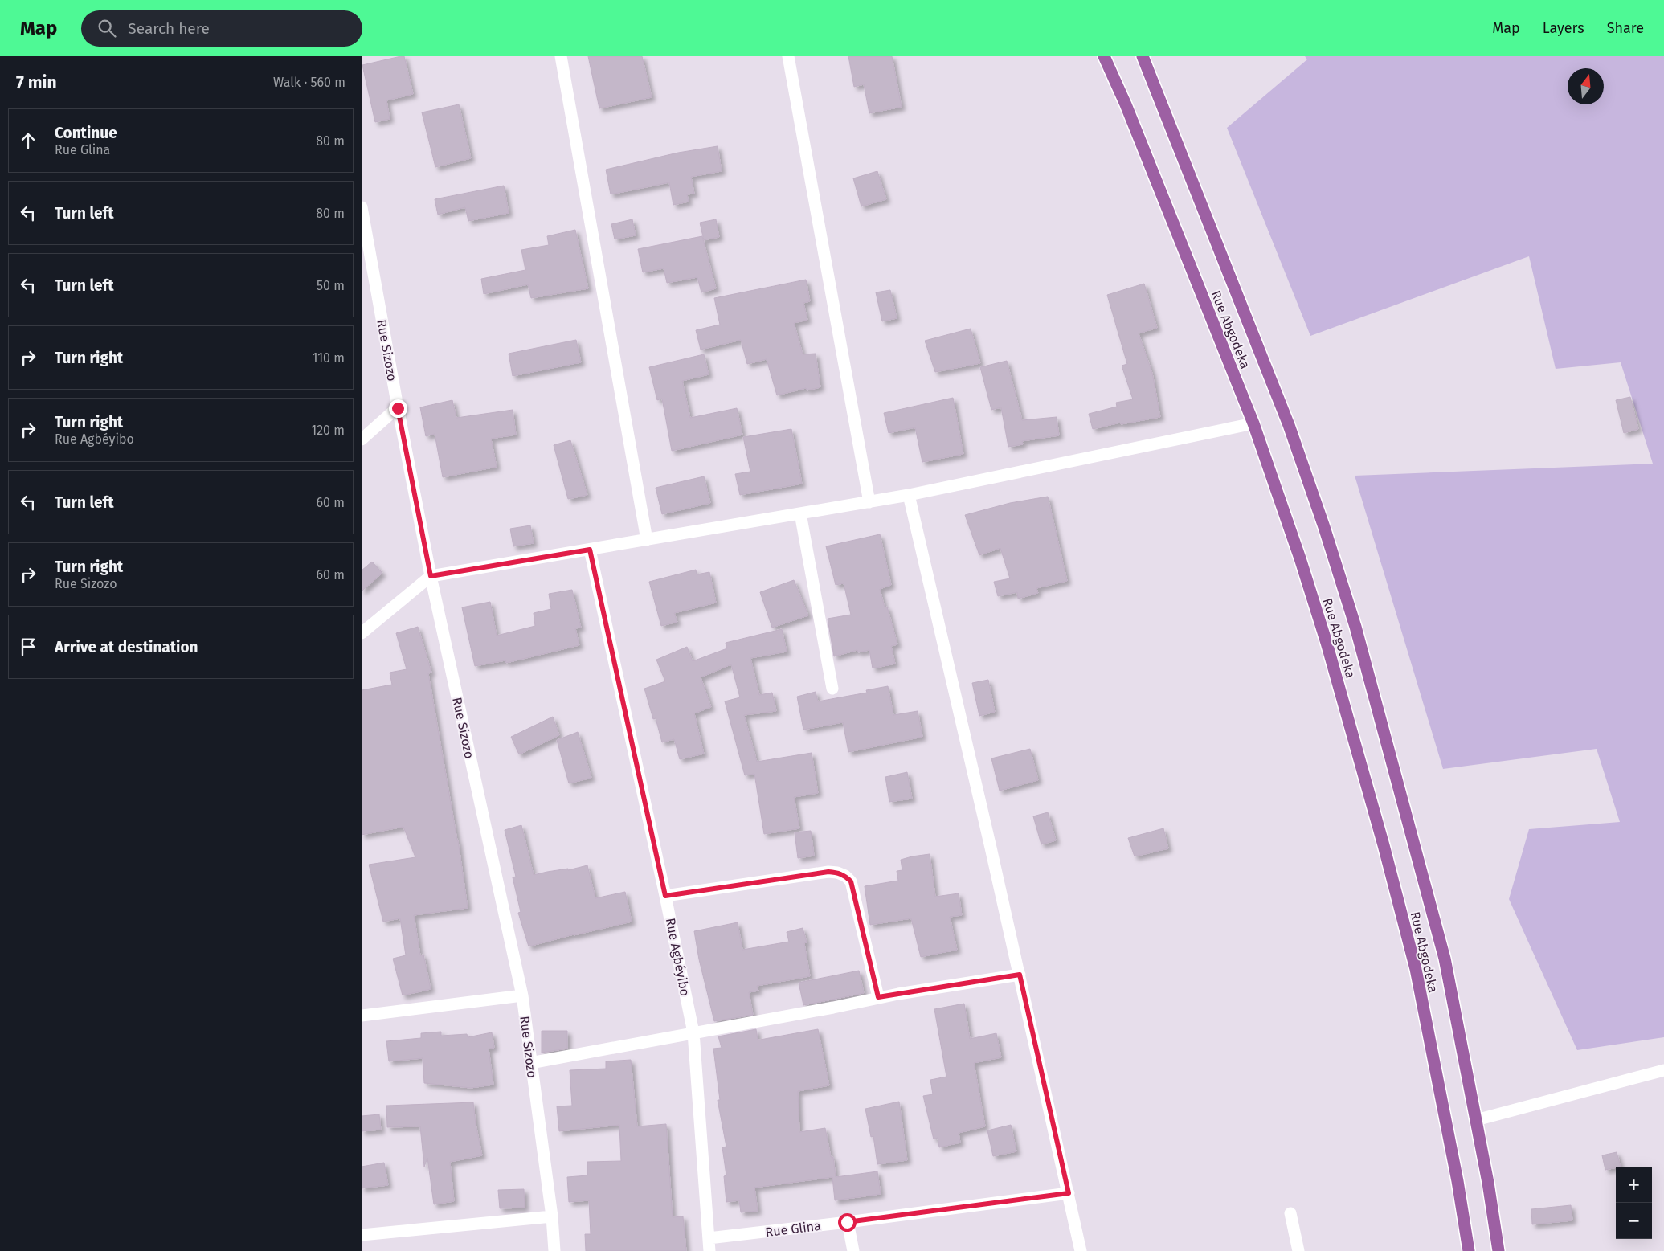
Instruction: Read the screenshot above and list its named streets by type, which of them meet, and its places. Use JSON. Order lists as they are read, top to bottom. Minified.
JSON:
{"streets":{"main road":["Rue Abgodeka"],"street":["Rue Sizozo","Rue Agbéyibo","Rue Glina"]},"crossings":[["Rue Agbéyibo","Rue Glina"]],"north":"top","page":{"header":"Map","search":"Search here","nav":["Map","Layers","Share"],"heading":["7 min","Walk · 560 m"],"list":[["Continue","Rue Glina","80 m"],["Turn left","80 m"],["Turn left","50 m"],["Turn right","110 m"],["Turn right","Rue Agbéyibo","120 m"],["Turn left","60 m"],["Turn right","Rue Sizozo","60 m"],"Arrive at destination"],"map_buttons":["+","−"]}}
